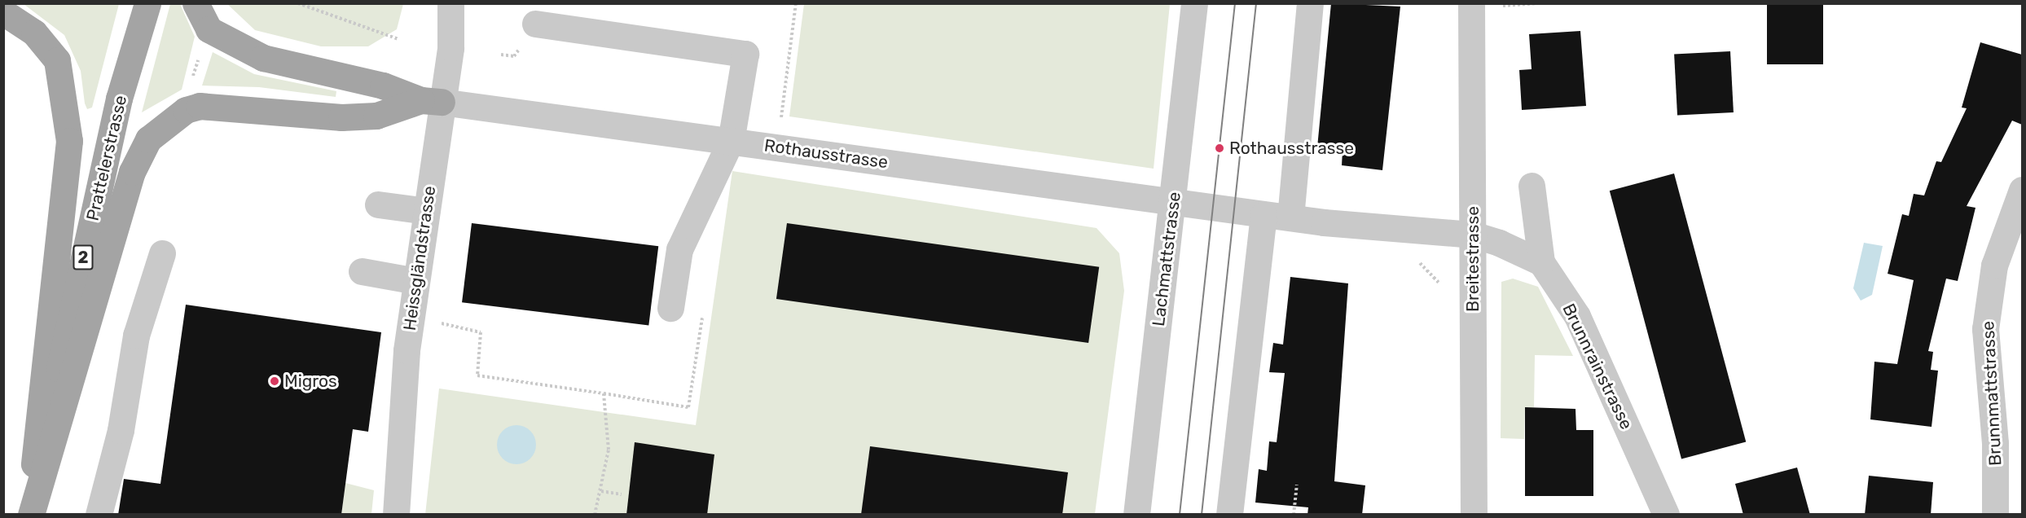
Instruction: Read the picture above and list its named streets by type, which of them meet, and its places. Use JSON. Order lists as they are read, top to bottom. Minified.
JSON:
{"streets":{"main road":["Prattelerstrasse","2"],"street":["Rothausstrasse","Heissgländstrasse","Lachmattstrasse","Breitestrasse","Brunnrainstrasse","Brunnmattstrasse"]},"crossings":[["Rothausstrasse","Heissgländstrasse"],["Rothausstrasse","Lachmattstrasse"],["Rothausstrasse","Breitestrasse"]],"places":["Rothausstrasse","Migros"]}
